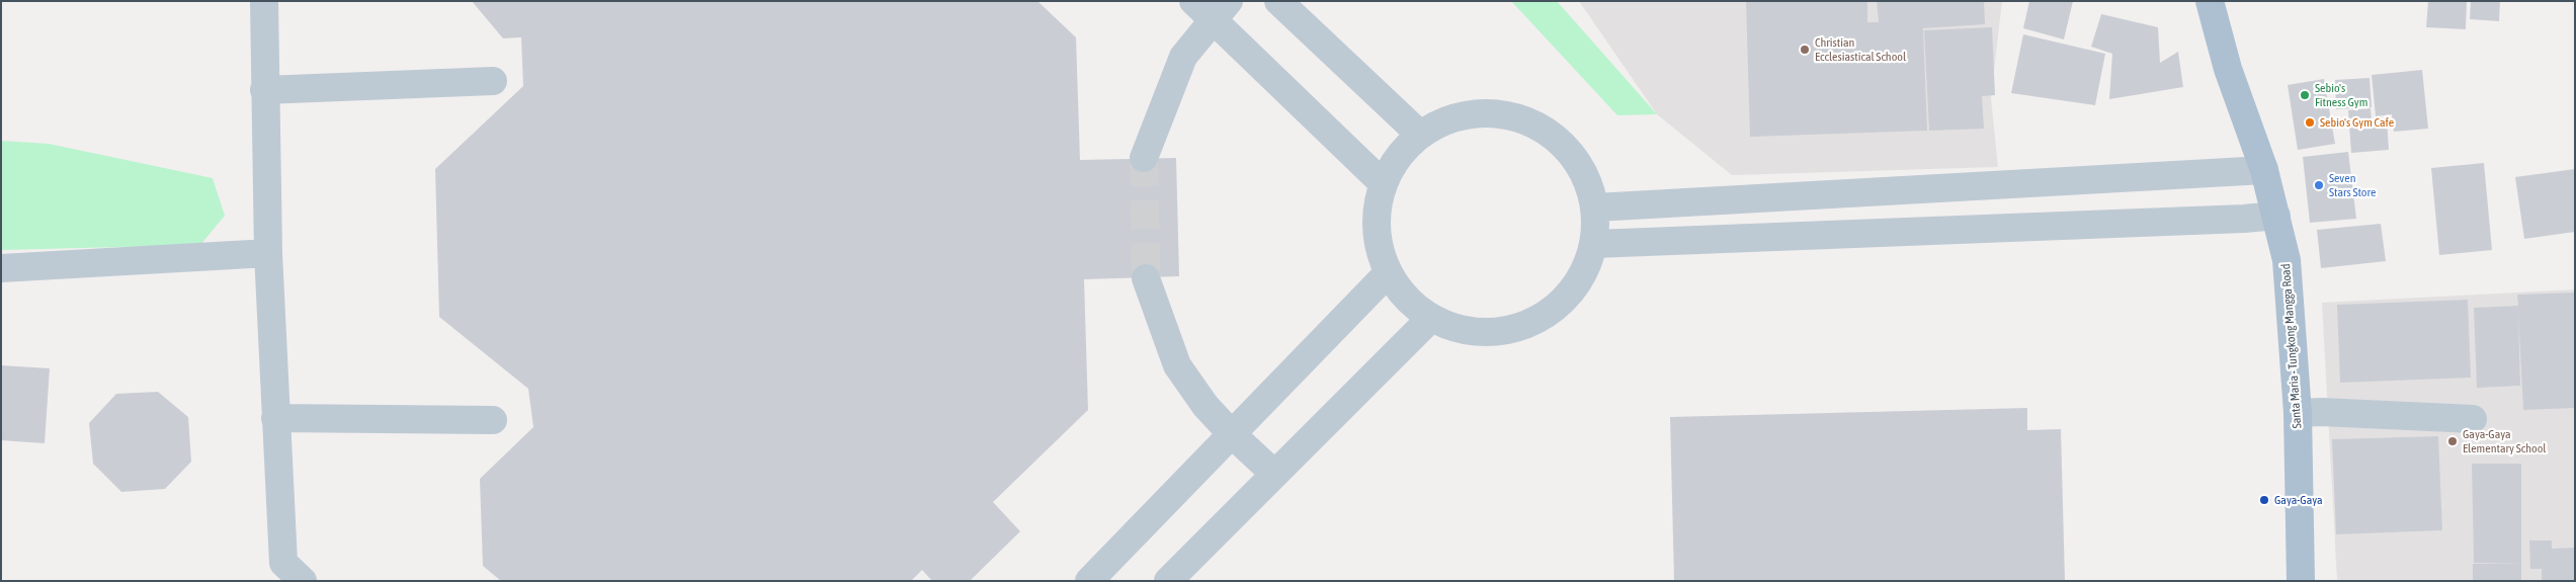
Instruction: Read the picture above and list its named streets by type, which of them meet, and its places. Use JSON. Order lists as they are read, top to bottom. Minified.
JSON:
{"streets":{"main road":["Santa Maria - Tungkong Mangga Road"]},"places":["Christian Ecclesiastical School","Sebio's Fitness Gym","Sebio's Gym Cafe","Seven Stars Store","Gaya-Gaya Elementary School","Gaya-Gaya"]}
